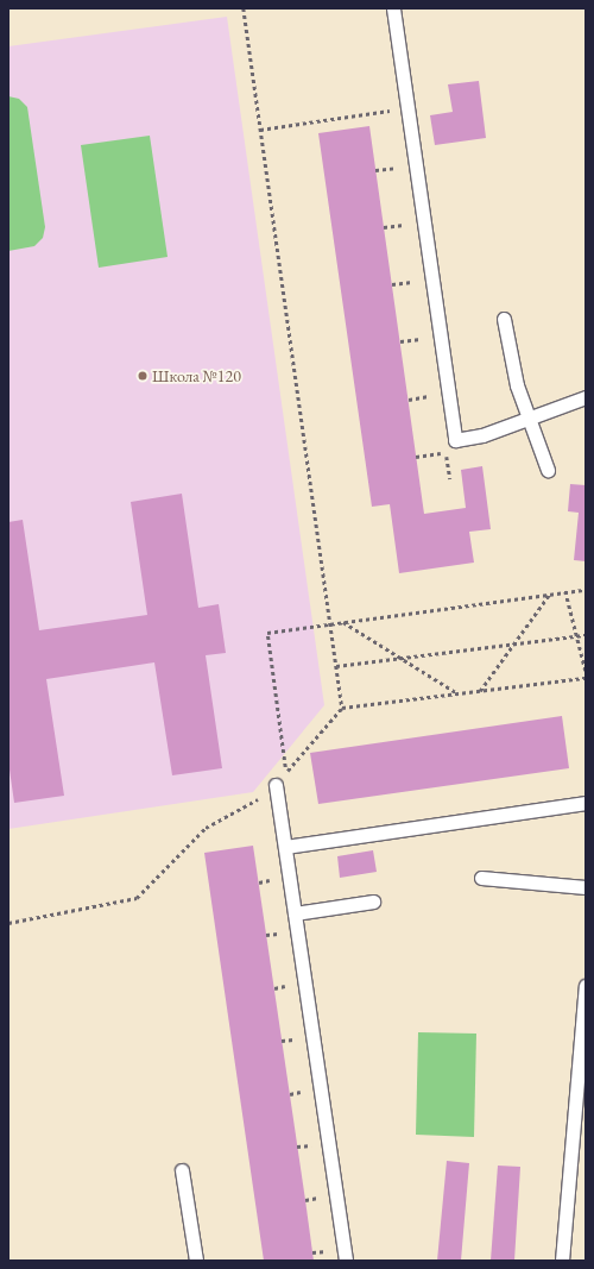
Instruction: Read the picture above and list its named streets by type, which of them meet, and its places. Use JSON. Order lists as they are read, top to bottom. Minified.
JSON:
{"places":["Школа №120"]}
